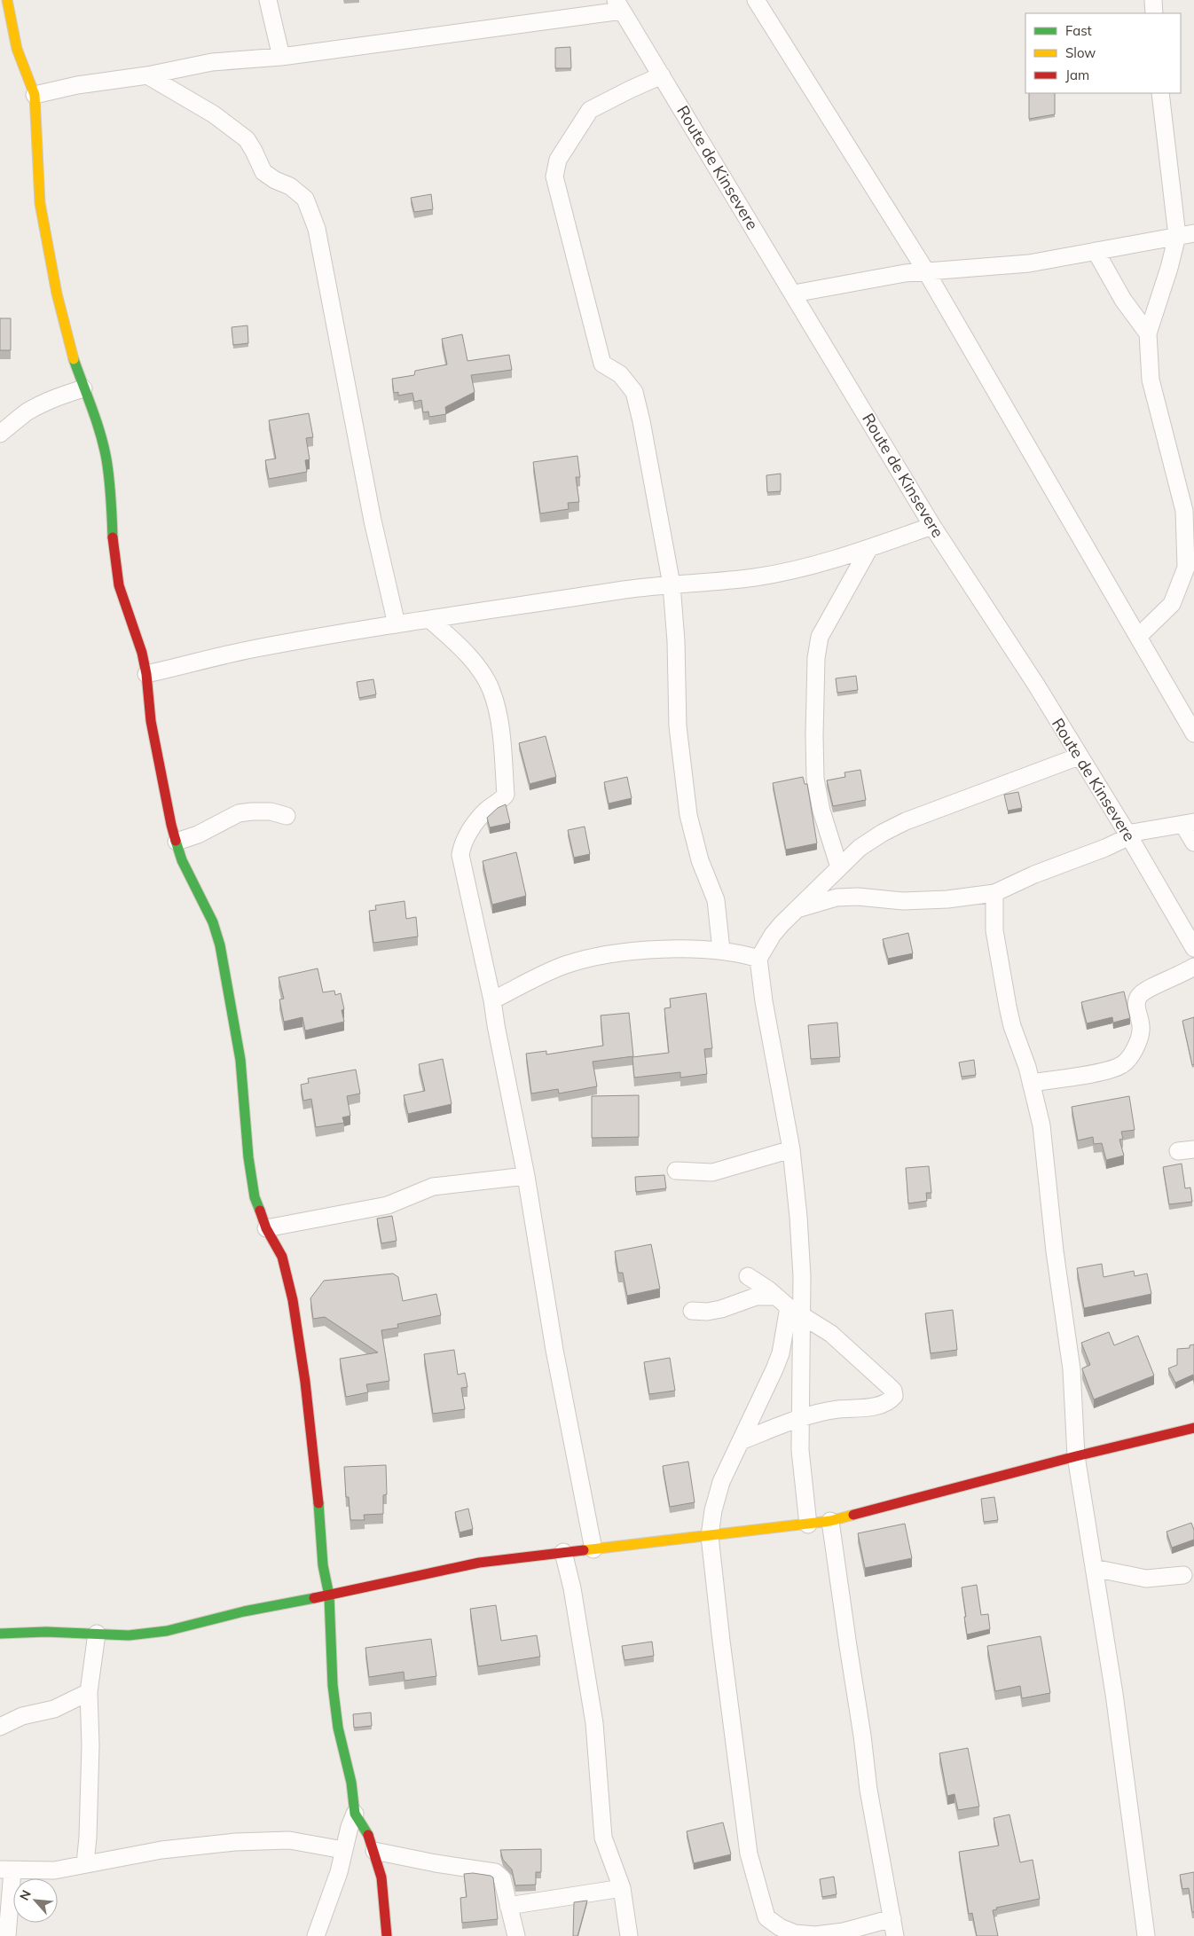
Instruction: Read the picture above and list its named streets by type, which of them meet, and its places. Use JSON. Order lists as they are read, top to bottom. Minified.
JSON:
{"streets":{"street":["Route de Kinsevere"]},"legend":["Fast","Slow","Jam"],"north":"top left"}
